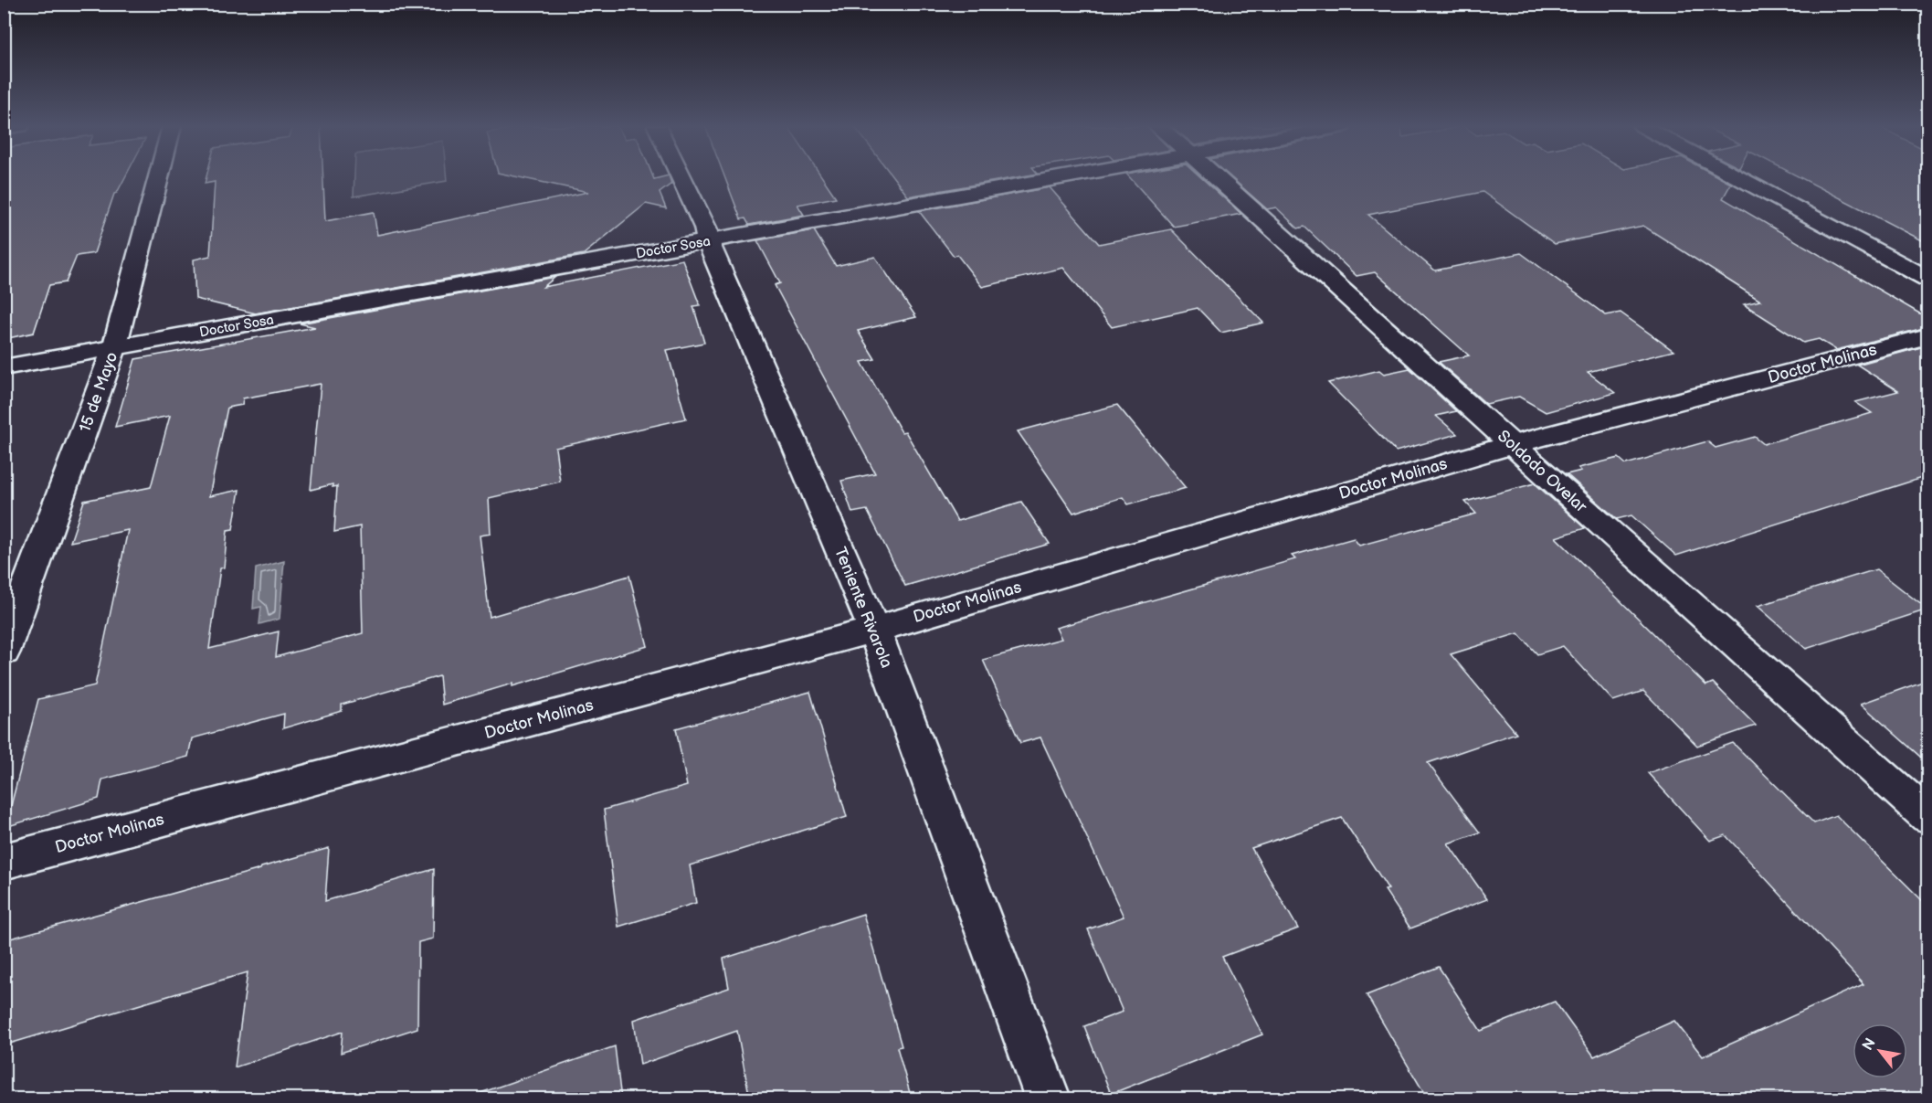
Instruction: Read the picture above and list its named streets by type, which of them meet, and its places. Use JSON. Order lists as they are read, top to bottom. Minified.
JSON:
{"streets":{"street":["Doctor Sosa","Doctor Molinas","15 de Mayo","Soldado Ovelar","Teniente Rivarola"]},"crossings":[["Doctor Sosa","15 de Mayo"],["Doctor Sosa","Teniente Rivarola"],["Doctor Molinas","Soldado Ovelar"],["Doctor Molinas","Teniente Rivarola"]],"north":"top left"}
